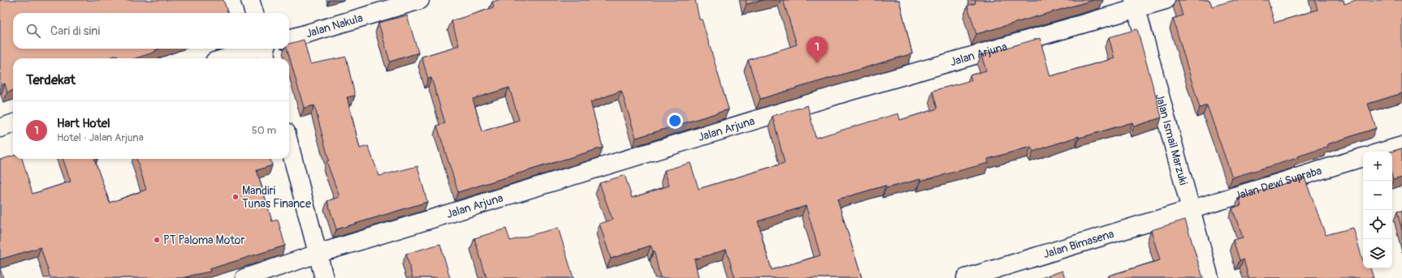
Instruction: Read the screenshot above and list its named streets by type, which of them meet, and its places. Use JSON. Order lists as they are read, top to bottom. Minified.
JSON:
{"streets":{"street":["Jalan Nakula","Jalan Arjuna","Jalan Ismail Marzuki","Jalan Dewi Supraba","Jalan Bimasena"]},"crossings":[["Jalan Arjuna","Jalan Ismail Marzuki"],["Jalan Ismail Marzuki","Jalan Dewi Supraba"],["Jalan Ismail Marzuki","Jalan Bimasena"],["Jalan Dewi Supraba","Jalan Bimasena"]],"places":["Mandiri Tunas Finance","PT Paloma Motor"],"page":{"search":"Cari di sini","pins":"1","heading":"Terdekat","list":[{"mark":"1","name":"Hart Hotel","note":"Hotel · Jalan Arjuna","value":"50 m"}],"map_buttons":["+","−"]}}
